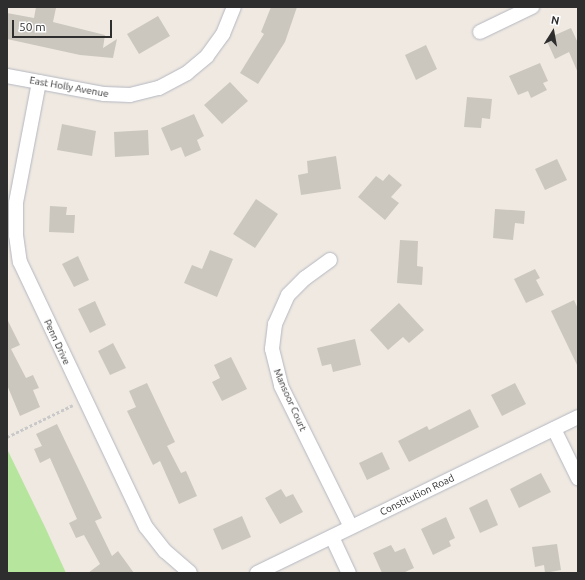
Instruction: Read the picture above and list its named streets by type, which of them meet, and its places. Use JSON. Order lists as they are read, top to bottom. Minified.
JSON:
{"streets":{"street":["East Holly Avenue","Penn Drive","Mansoor Court","Constitution Road"]},"crossings":[["East Holly Avenue","Penn Drive"],["Mansoor Court","Constitution Road"]],"scale_bar":"50 m","north":"top"}
